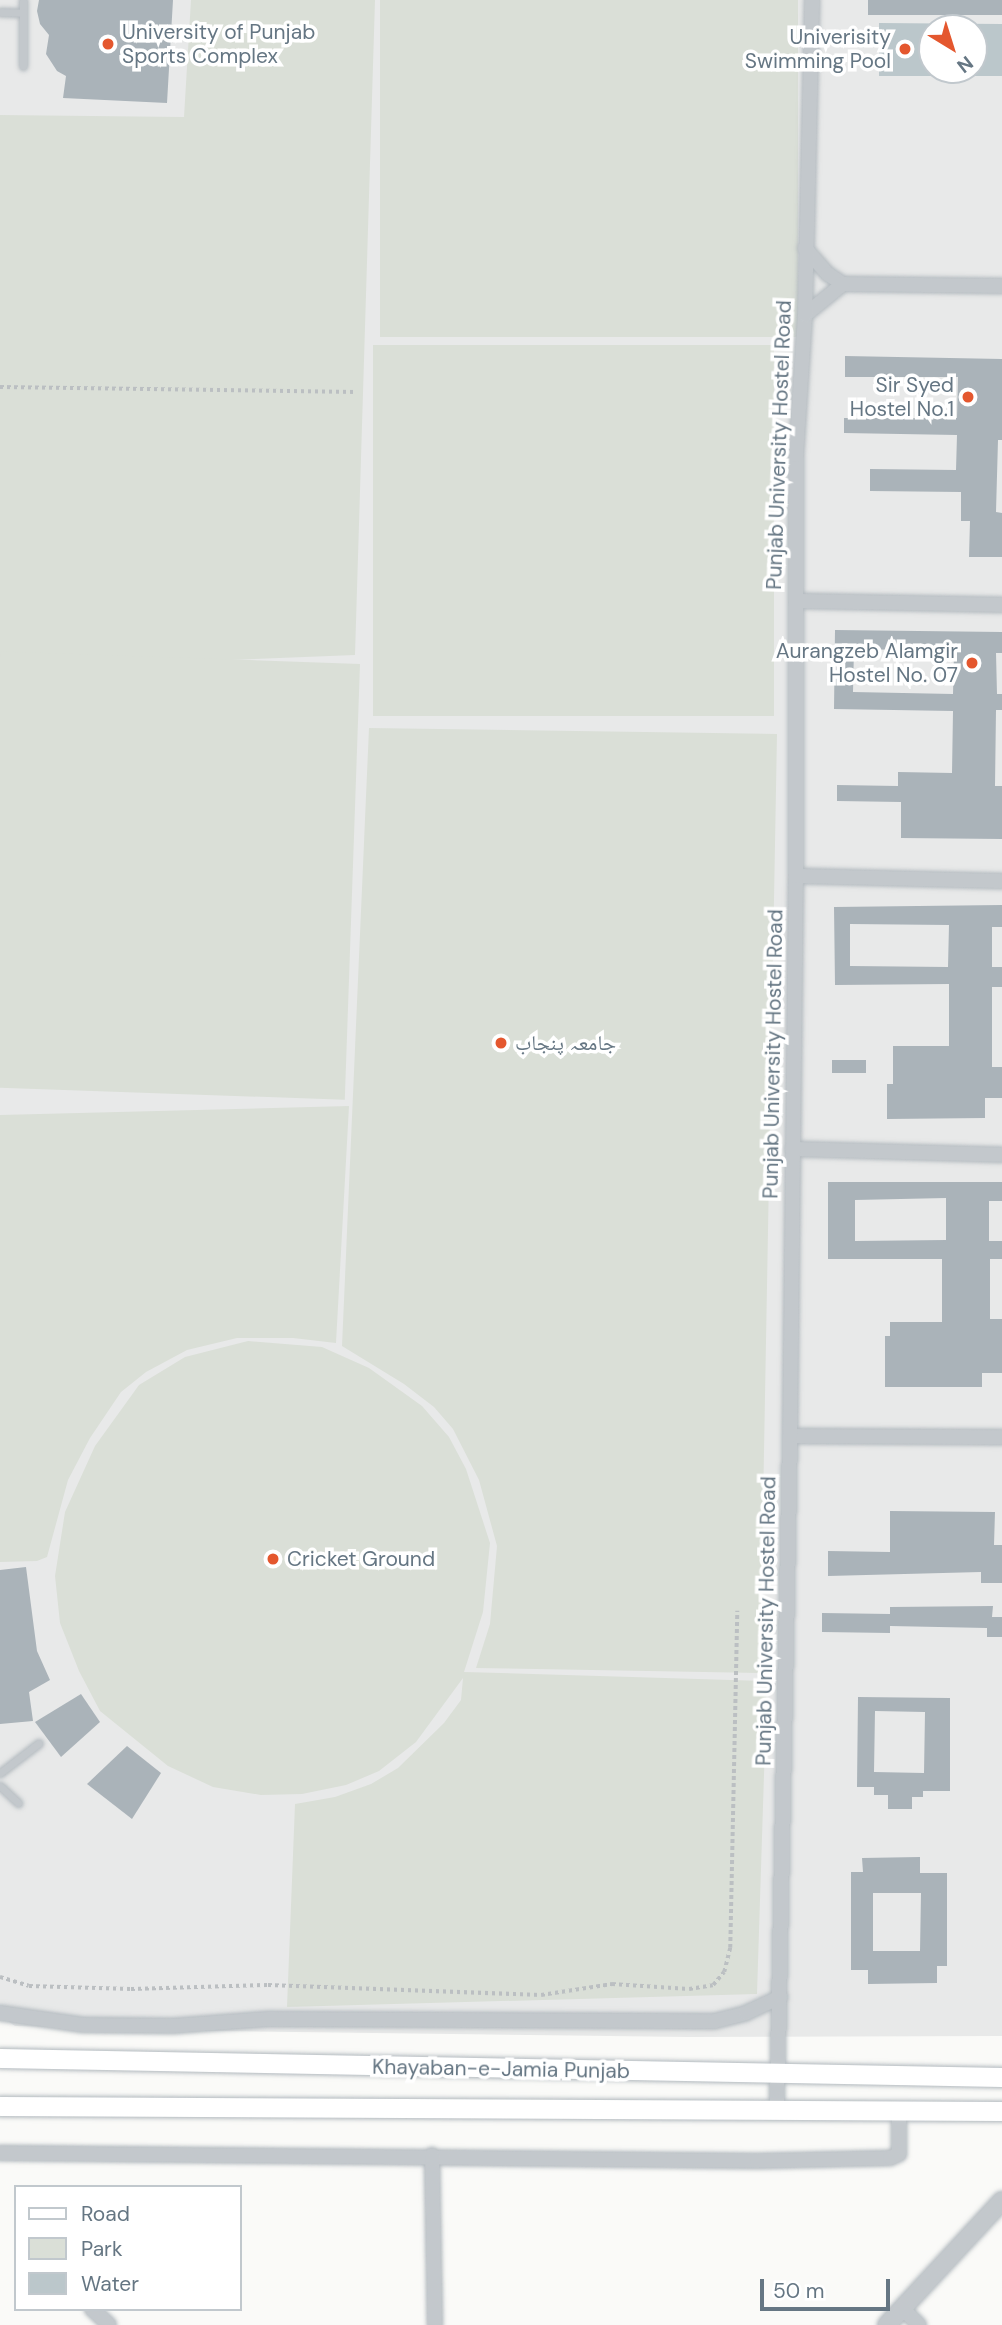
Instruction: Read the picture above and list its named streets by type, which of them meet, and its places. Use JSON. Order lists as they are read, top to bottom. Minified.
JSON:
{"streets":{"main road":["Khayaban-e-Jamia Punjab"],"street":["Punjab University Hostel Road"]},"crossings":[["Punjab University Hostel Road","Khayaban-e-Jamia Punjab"]],"places":["University of Punjab Sports Complex","Univerisity Swimming Pool","Sir Syed Hostel No.1","Aurangzeb Alamgir Hostel No. 07","جامعہ پنجاب","Cricket Ground"],"legend":["Road","Park","Water"],"scale_bar":"50 m","north":"bottom right"}
